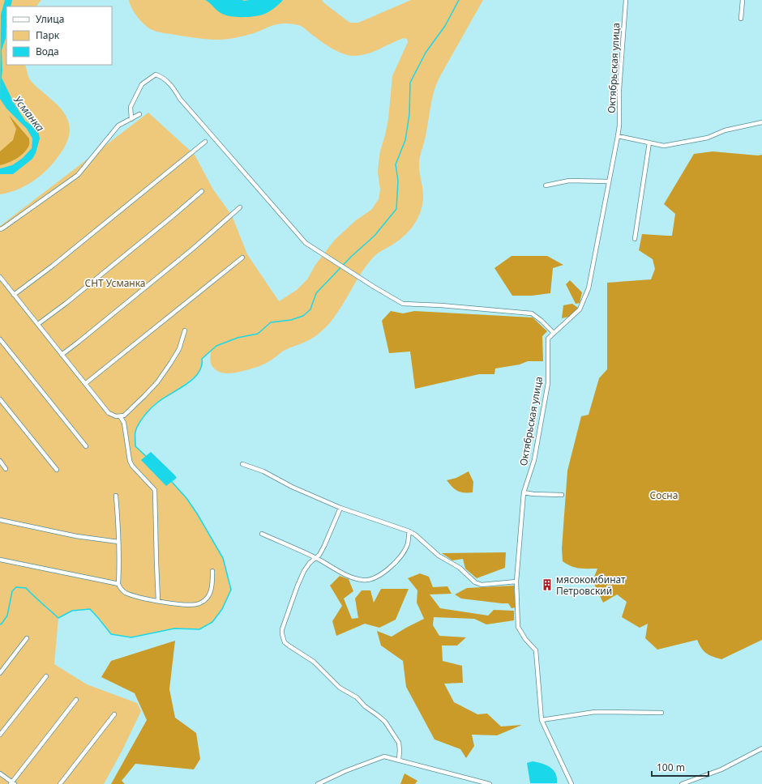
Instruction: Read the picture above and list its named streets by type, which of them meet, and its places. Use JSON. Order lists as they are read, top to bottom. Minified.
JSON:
{"streets":{"street":["Октябрьская улица"]},"water":["Усманка"],"parks":["СНТ Усманка","Сосна"],"places":{"building":["мясокомбинат Петровский"]},"legend":["Улица","Парк","Вода"],"scale_bar":"100 m"}
